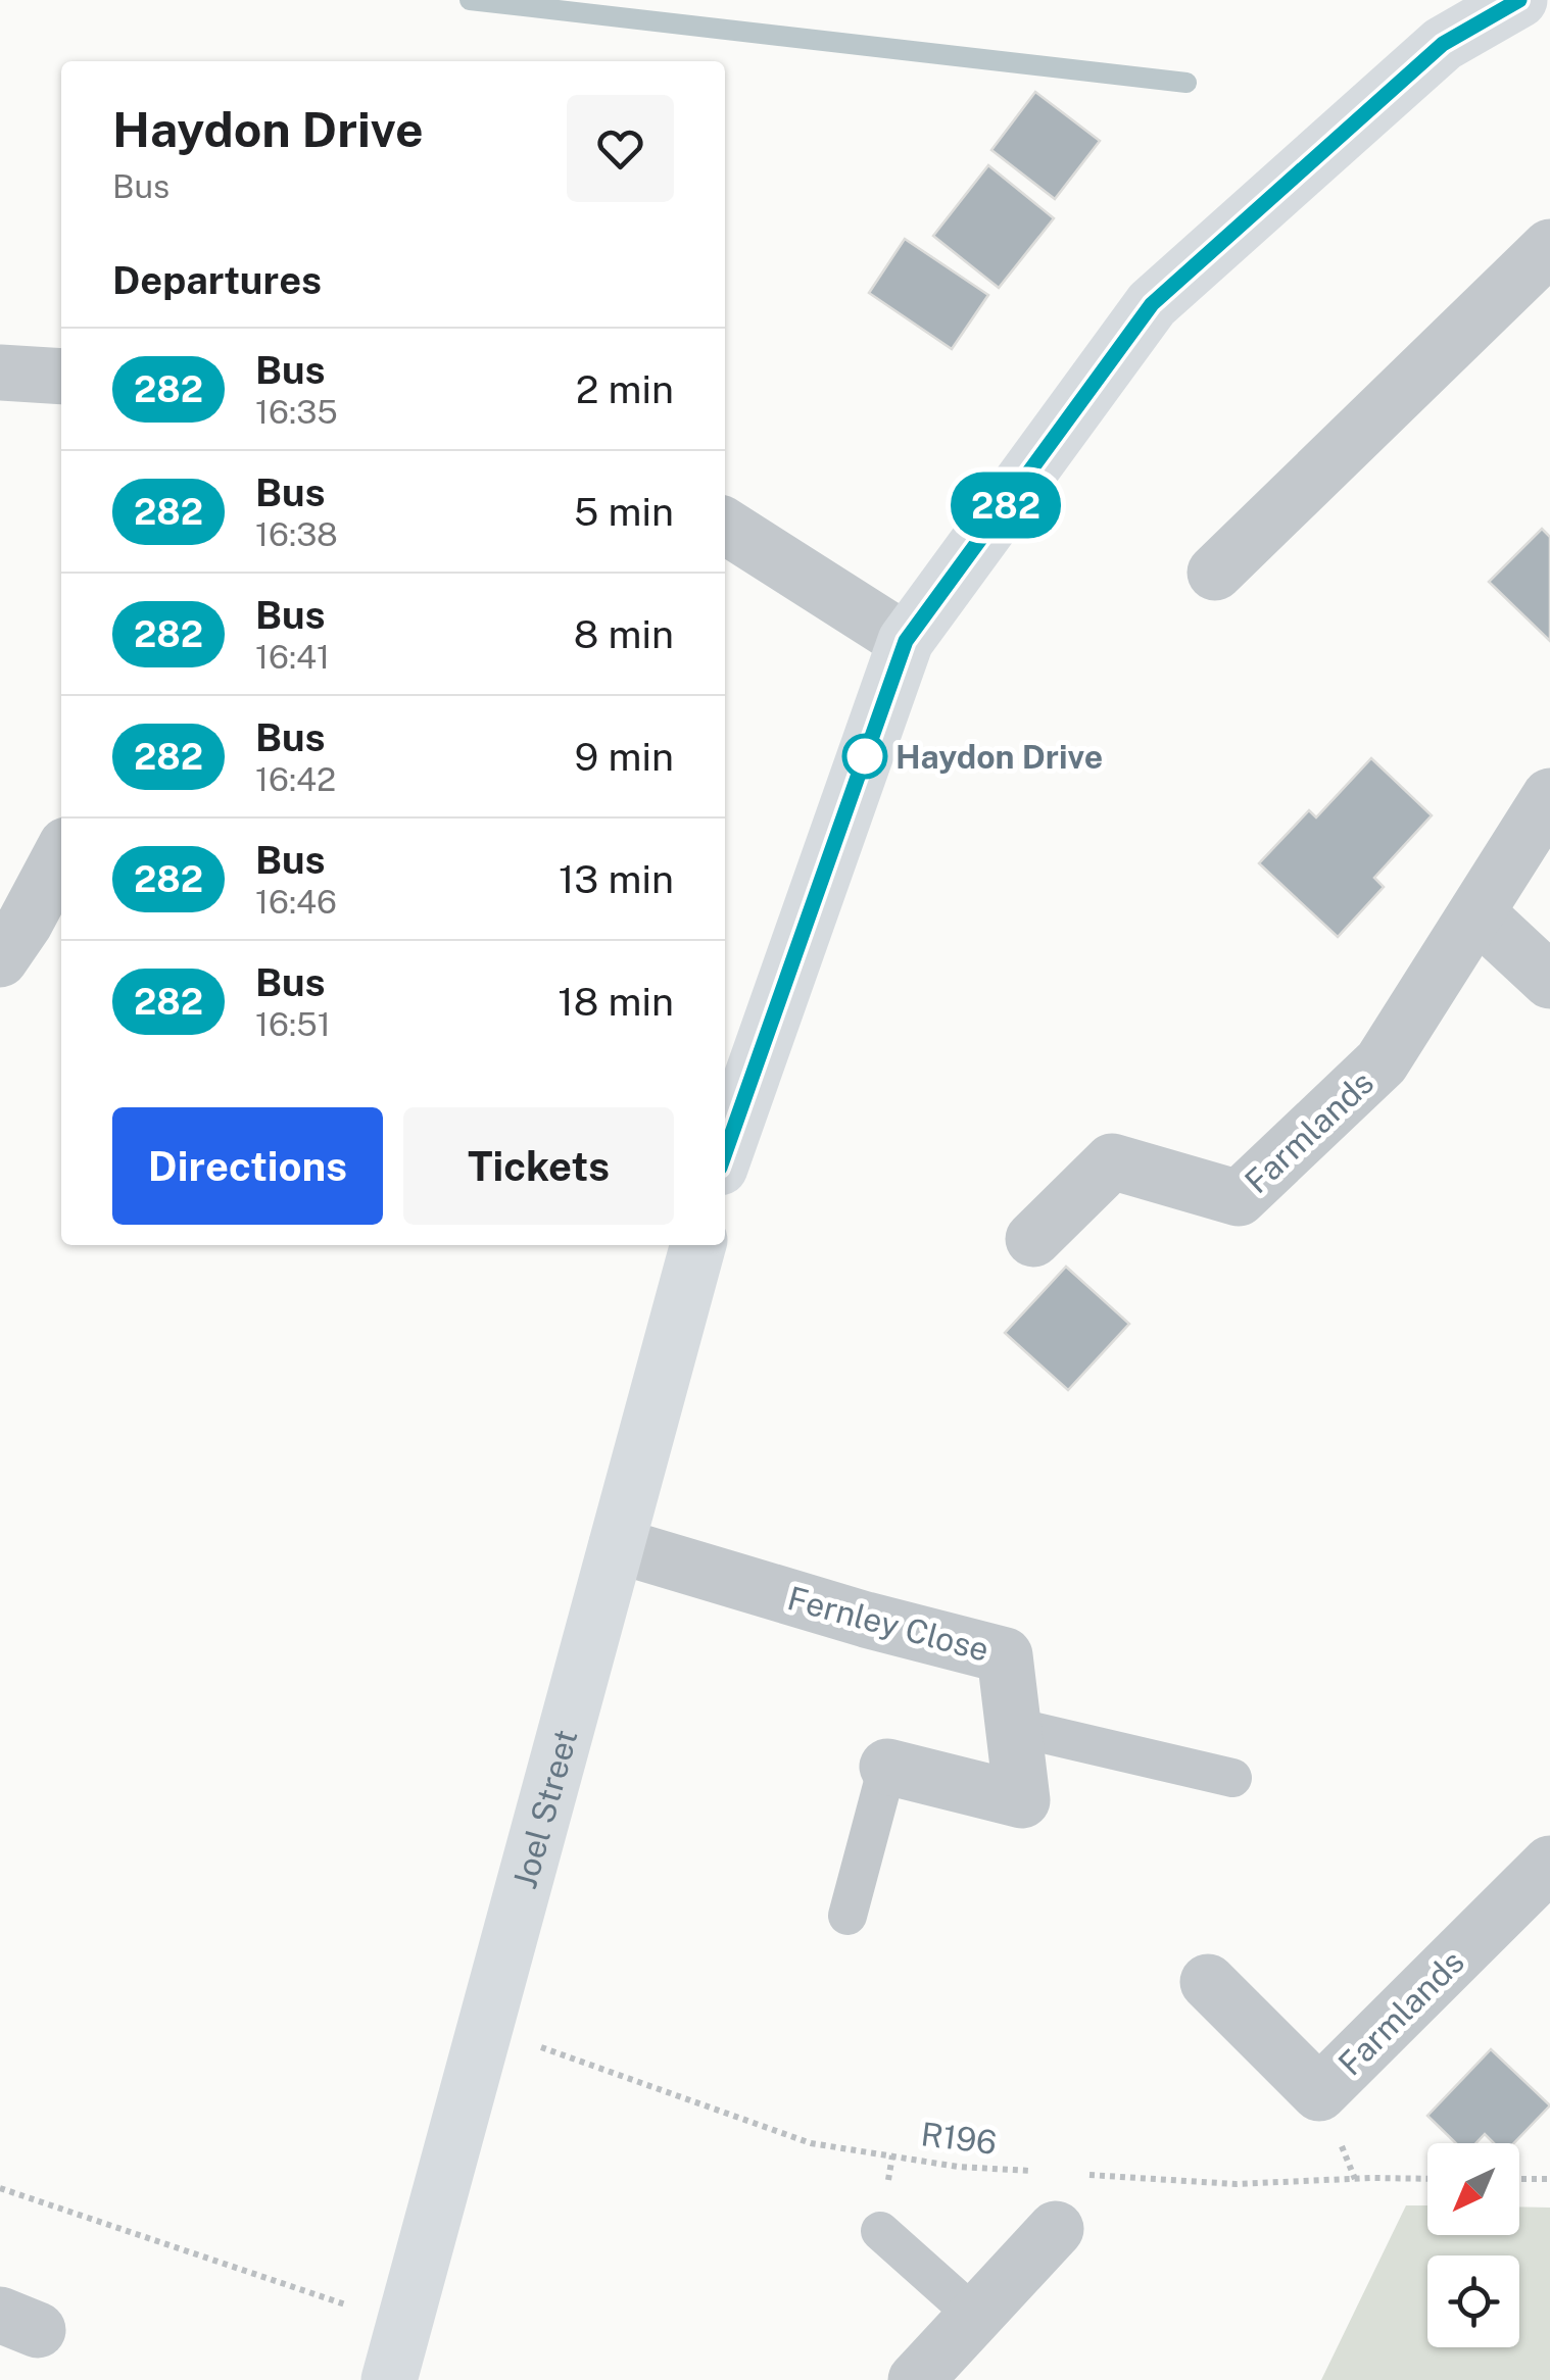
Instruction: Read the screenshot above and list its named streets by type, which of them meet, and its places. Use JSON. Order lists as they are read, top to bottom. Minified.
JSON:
{"streets":{"main road":["Joel Street"],"street":["Farmlands","Fernley Close"],"path":["R196"]},"crossings":[["Fernley Close","Joel Street"],["Joel Street","R196"]],"places":["Haydon Drive"],"lines":["bus line 282"],"north":"bottom left","page":{"on_map":"282","heading":[["Haydon Drive","Bus"],"Departures"],"list":[{"mark":"282","name":"Bus","note":"16:35","value":"2 min"},{"mark":"282","name":"Bus","note":"16:38","value":"5 min"},{"mark":"282","name":"Bus","note":"16:41","value":"8 min"},{"mark":"282","name":"Bus","note":"16:42","value":"9 min"},{"mark":"282","name":"Bus","note":"16:46","value":"13 min"},{"mark":"282","name":"Bus","note":"16:51","value":"18 min"}],"buttons":["Directions","Tickets"]}}
